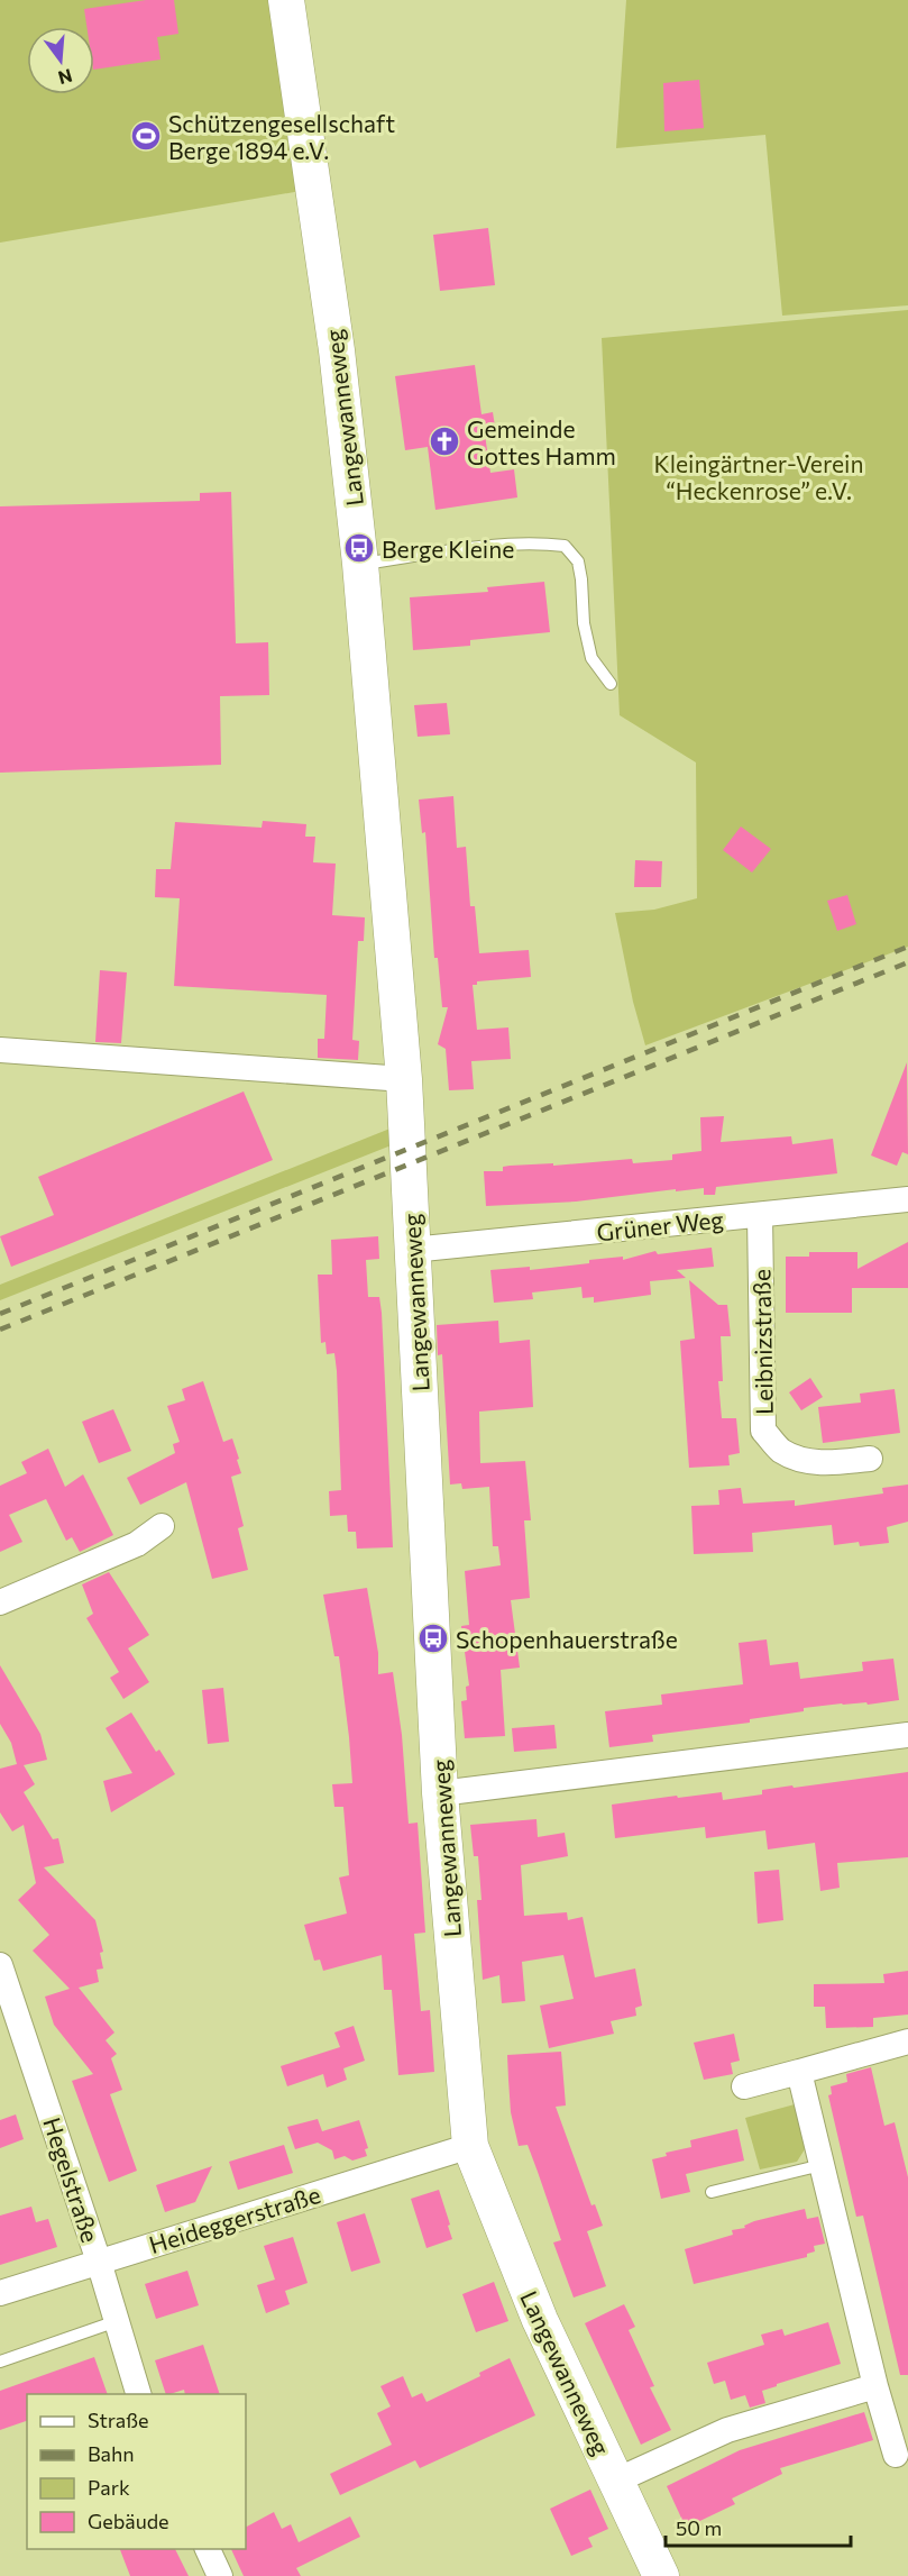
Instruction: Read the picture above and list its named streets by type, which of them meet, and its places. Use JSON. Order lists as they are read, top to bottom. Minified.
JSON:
{"streets":{"street":["Langewanneweg","Grüner Weg","Leibnizstraße","Hegelstraße","Heideggerstraße"]},"crossings":[["Langewanneweg","Grüner Weg"],["Langewanneweg","Heideggerstraße"],["Grüner Weg","Leibnizstraße"],["Hegelstraße","Heideggerstraße"]],"parks":["Kleingärtner-Verein “Heckenrose” e.V."],"places":{"sports":["Schützengesellschaft Berge 1894 e.V."],"church":["Gemeinde Gottes Hamm"],"bus stop":["Berge Kleine","Schopenhauerstraße"]},"legend":["Straße","Bahn","Park","Gebäude"],"scale_bar":"50 m","north":"bottom"}
